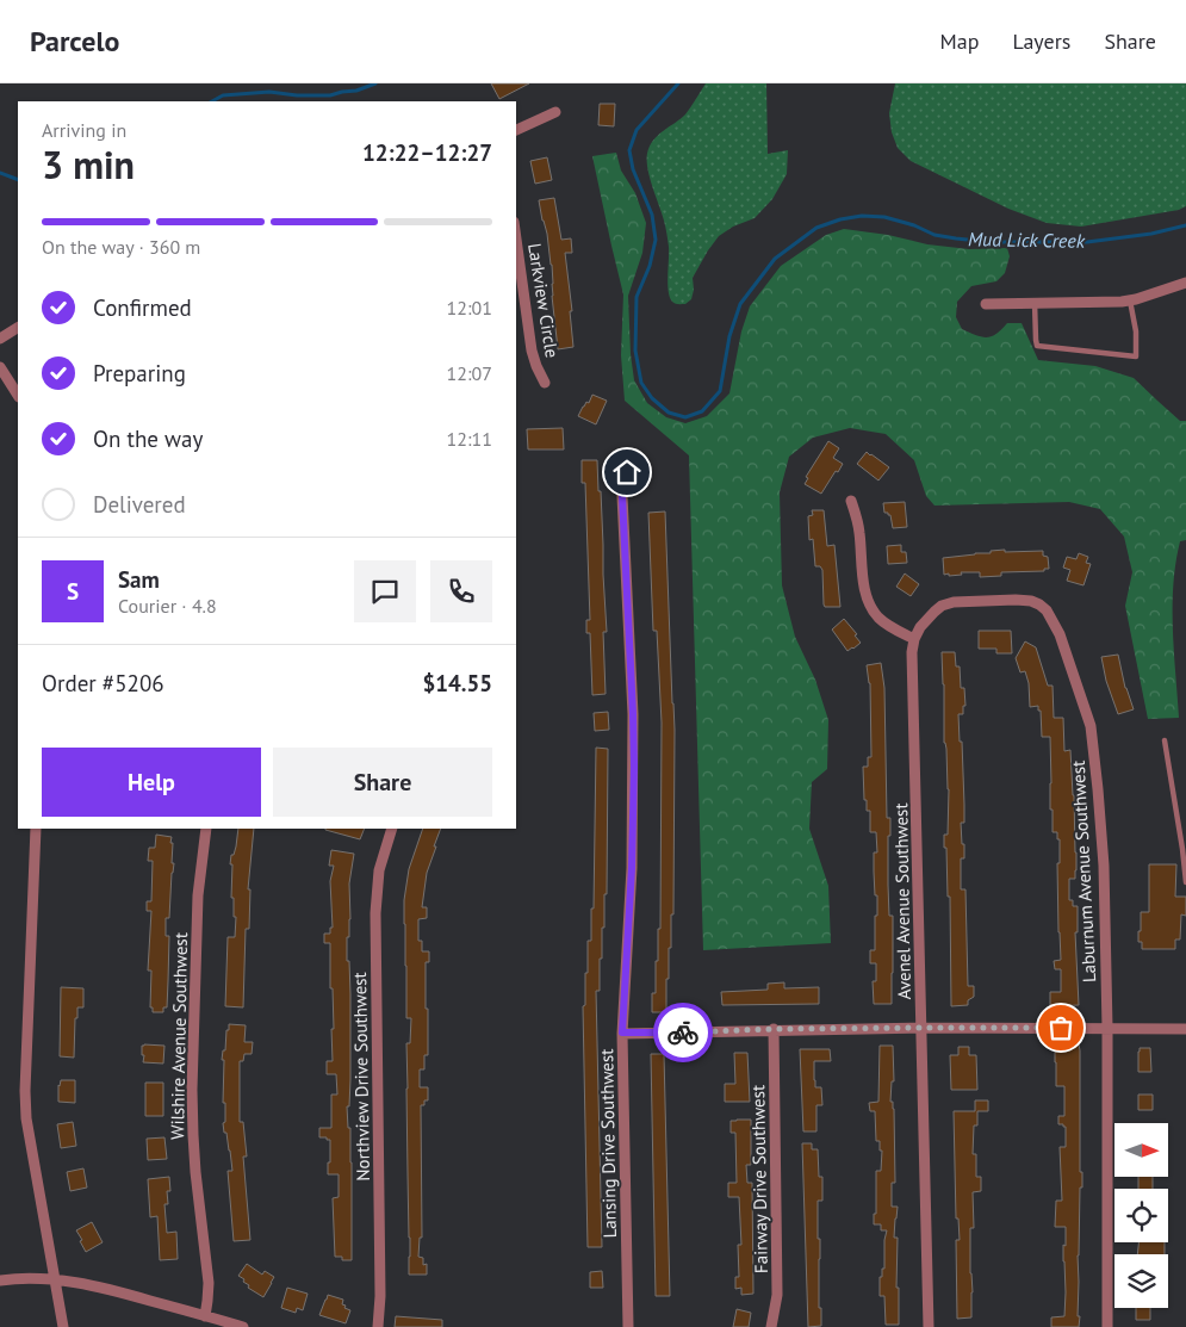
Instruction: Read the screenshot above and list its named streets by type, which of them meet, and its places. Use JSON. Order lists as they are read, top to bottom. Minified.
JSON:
{"streets":{"street":["Larkview Circle","Laburnum Avenue Southwest","Avenel Avenue Southwest","Wilshire Avenue Southwest","Northview Drive Southwest","Lansing Drive Southwest","Fairway Drive Southwest"]},"crossings":[["Laburnum Avenue Southwest","Avenel Avenue Southwest"]],"water":["Mud Lick Creek"],"north":"right","page":{"header":"Parcelo","nav":["Map","Layers","Share"],"heading":["3 min","Arriving in","12:22–12:27"],"panel":["Sam","Courier · 4.8","Order #5206","$14.55"],"bar":"On the way · 360 m","list":[["Confirmed","12:01"],["Preparing","12:07"],["On the way","12:11"],"Delivered"],"round":"S","buttons":["Help","Share"]}}
